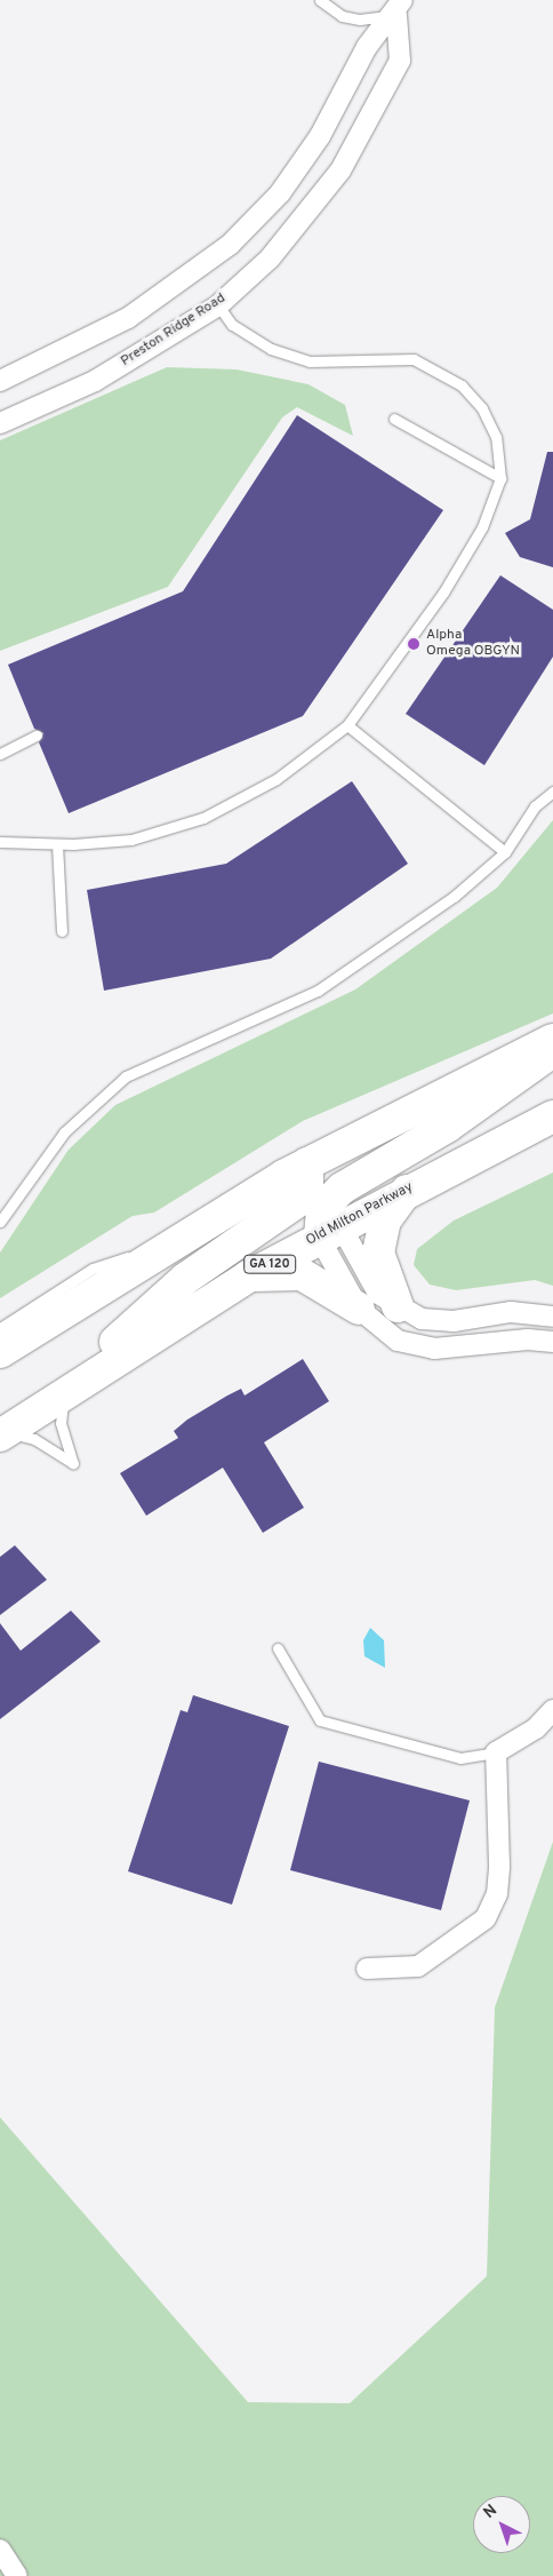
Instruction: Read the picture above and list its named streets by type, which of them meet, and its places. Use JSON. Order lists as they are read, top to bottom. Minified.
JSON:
{"streets":{"highway":["Old Milton Parkway","GA 120"],"street":["Preston Ridge Road"]},"places":["Alpha Omega OBGYN"],"north":"top left"}
